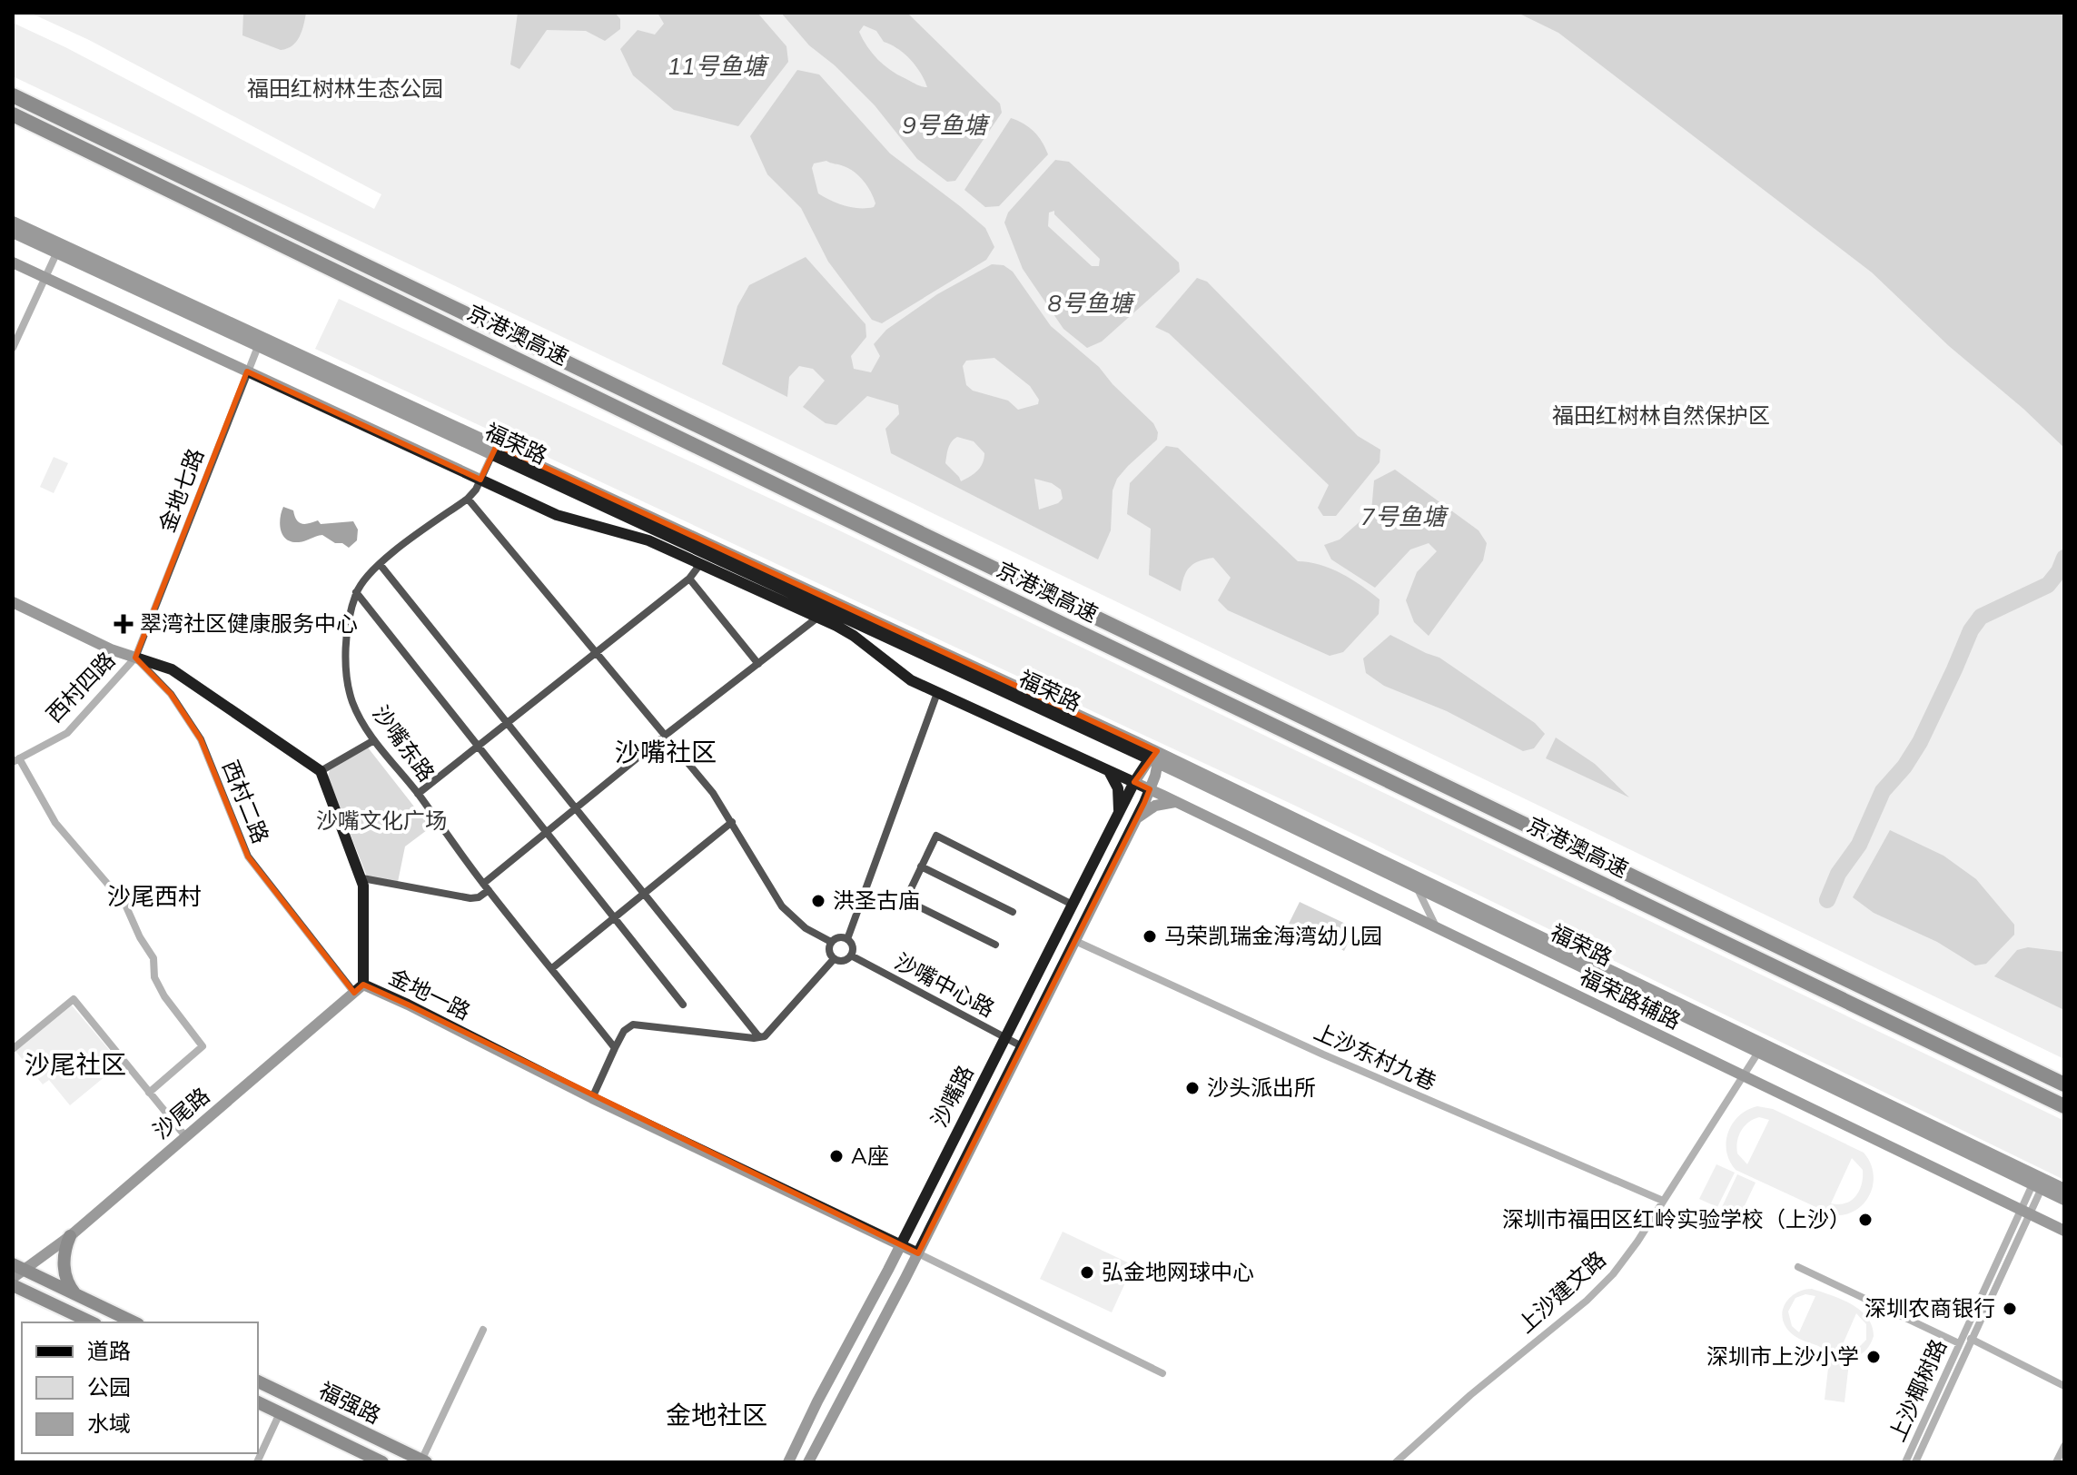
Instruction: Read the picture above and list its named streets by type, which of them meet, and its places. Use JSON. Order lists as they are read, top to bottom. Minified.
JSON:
{"streets":{"highway":["京港澳高速"],"main road":["福强路"],"street":["福荣路","金地七路","西村四路","沙嘴东路","西村二路","沙嘴中心路","金地一路","福荣路辅路","上沙东村九巷","沙嘴路","沙尾路","上沙建文路","上沙椰树路"]},"crossings":[["福荣路","金地七路"],["福荣路","沙嘴东路"],["福荣路","福荣路辅路"],["福荣路","沙嘴路"],["福荣路","上沙建文路"],["福荣路","上沙椰树路"],["金地七路","西村四路"],["金地七路","西村二路"],["西村四路","西村二路"],["西村二路","金地一路"],["西村二路","沙尾路"],["沙嘴中心路","沙嘴路"],["金地一路","沙嘴路"],["金地一路","沙尾路"],["福荣路辅路","沙嘴路"],["福荣路辅路","上沙建文路"],["福荣路辅路","上沙椰树路"],["上沙东村九巷","沙嘴路"],["上沙东村九巷","上沙建文路"]],"districts":["沙嘴社区","沙尾西村","沙尾社区","金地社区"],"water":["11号鱼塘","9号鱼塘","8号鱼塘","7号鱼塘"],"parks":["福田红树林生态公园","福田红树林自然保护区","沙嘴文化广场"],"places":{"health":["翠湾社区健康服务中心"],"other":["洪圣古庙","马荣凯瑞金海湾幼儿园","沙头派出所","A座","深圳市福田区红岭实验学校（上沙）","弘金地网球中心","深圳农商银行","深圳市上沙小学"]},"legend":["道路","公园","水域"]}
